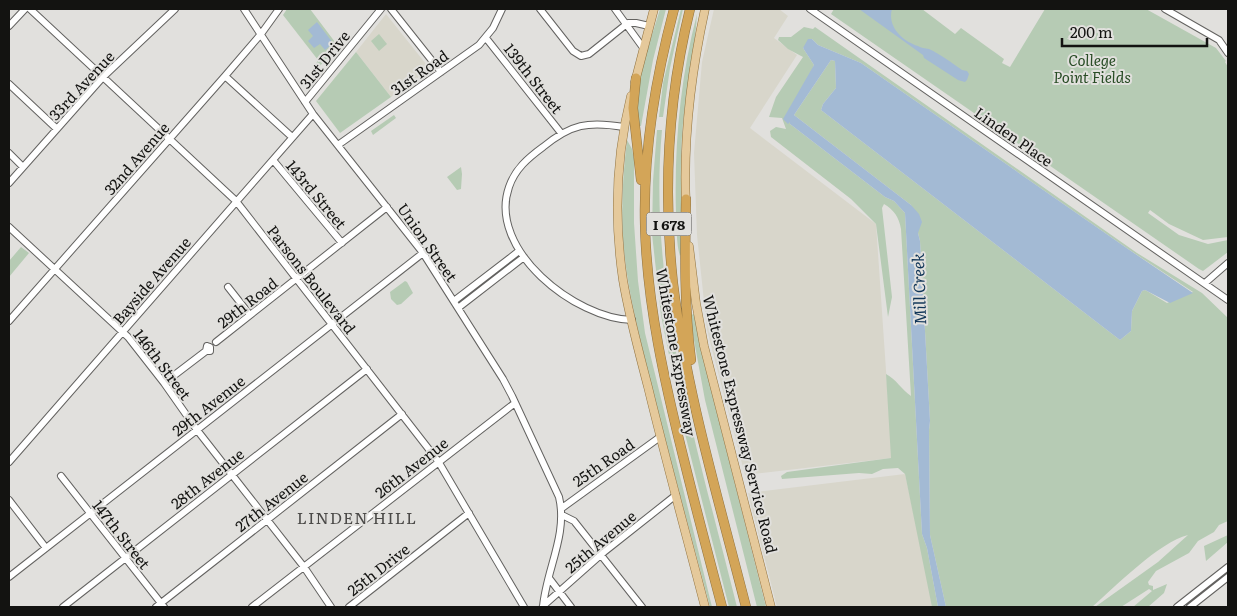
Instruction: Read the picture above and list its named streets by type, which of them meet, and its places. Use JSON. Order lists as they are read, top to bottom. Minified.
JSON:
{"streets":{"highway":["I 678","Whitestone Expressway"],"main road":["Whitestone Expressway Service Road"],"street":["31st Drive","31st Road","139th Street","33rd Avenue","Linden Place","32nd Avenue","143rd Street","Union Street","Parsons Boulevard","Bayside Avenue","29th Road","146th Street","29th Avenue","25th Road","26th Avenue","28th Avenue","27th Avenue","147th Street","25th Avenue","25th Drive"]},"crossings":[["31st Drive","Union Street"],["31st Road","139th Street"],["31st Road","Union Street"],["33rd Avenue","Parsons Boulevard"],["32nd Avenue","143rd Street"],["32nd Avenue","Union Street"],["32nd Avenue","Parsons Boulevard"],["32nd Avenue","146th Street"],["143rd Street","Bayside Avenue"],["143rd Street","29th Road"],["Union Street","Bayside Avenue"],["Union Street","29th Road"],["Union Street","29th Avenue"],["Union Street","25th Road"],["Union Street","26th Avenue"],["Parsons Boulevard","Bayside Avenue"],["Parsons Boulevard","29th Road"],["Parsons Boulevard","29th Avenue"],["Parsons Boulevard","26th Avenue"],["Parsons Boulevard","28th Avenue"],["Parsons Boulevard","27th Avenue"],["Parsons Boulevard","25th Drive"],["Bayside Avenue","146th Street"],["146th Street","29th Avenue"],["146th Street","26th Avenue"],["146th Street","28th Avenue"],["146th Street","27th Avenue"],["29th Avenue","147th Street"],["28th Avenue","147th Street"],["27th Avenue","147th Street"]],"districts":["LINDEN HILL"],"water":["Mill Creek"],"parks":["College Point Fields"],"scale_bar":"200 m"}
